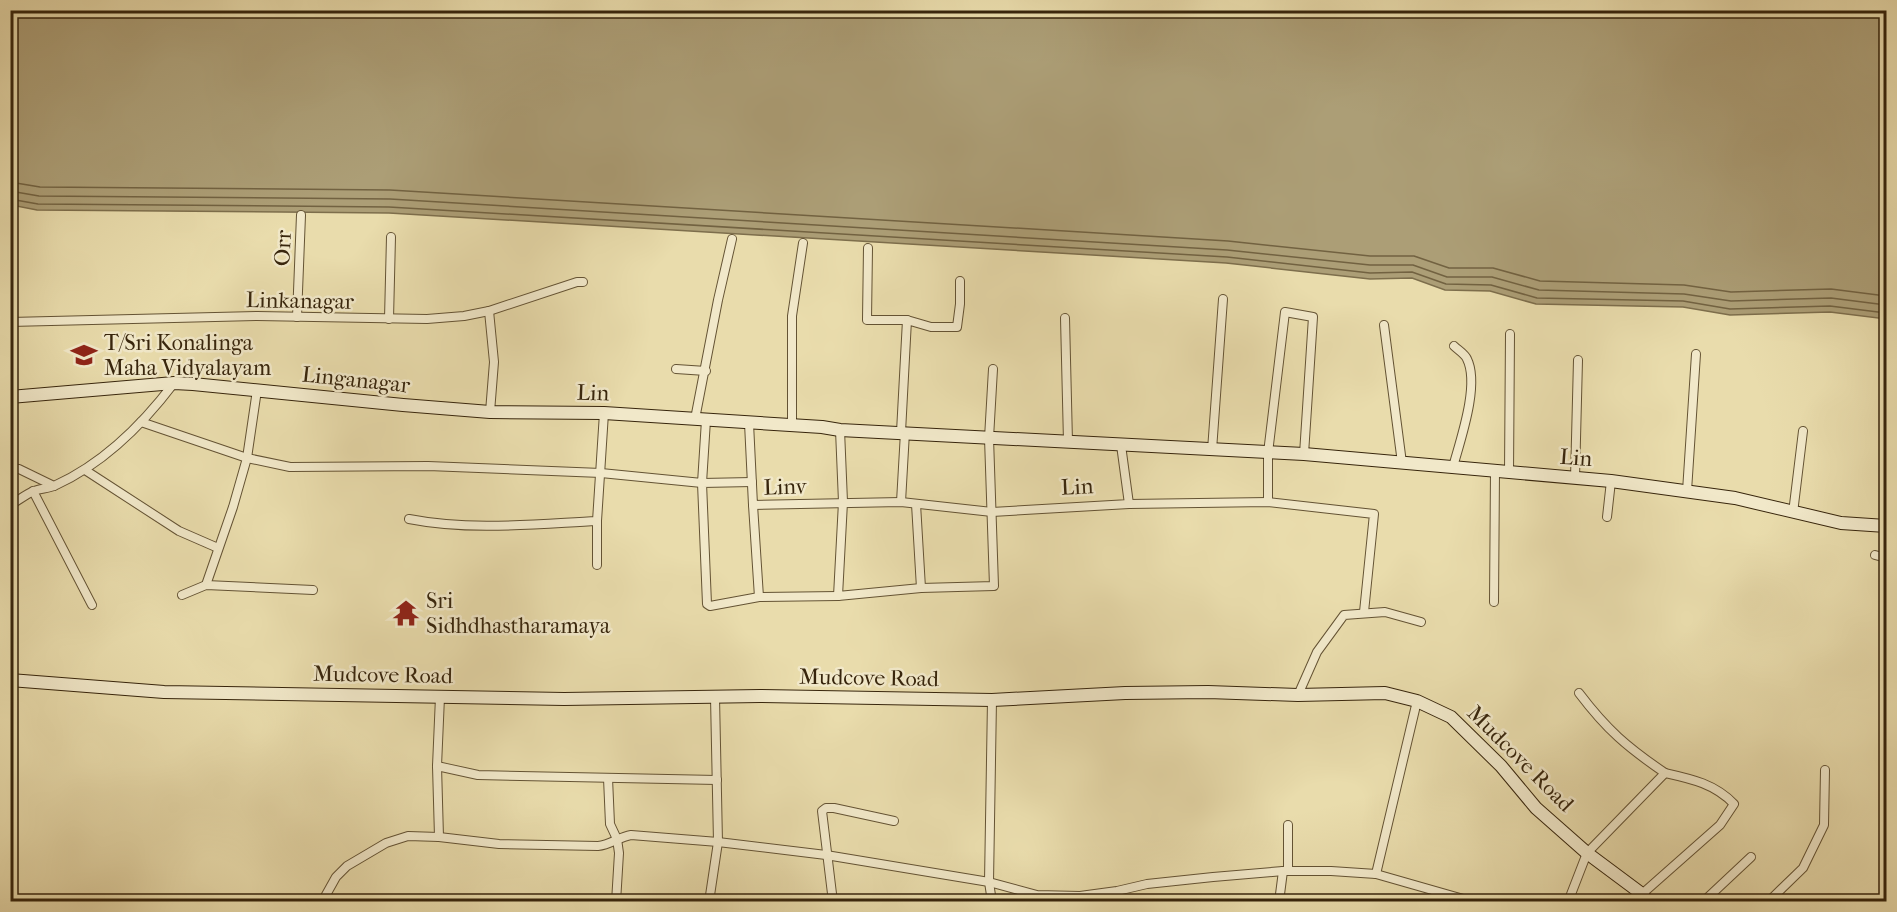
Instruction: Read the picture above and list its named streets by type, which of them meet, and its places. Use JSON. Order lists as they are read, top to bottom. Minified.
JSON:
{"streets":{"street":["Orr","Linkanagar","Linganagar","Lin","Linv","Mudcove Road"]},"crossings":[["Orr","Linkanagar"],["Linganagar","Lin"],["Lin","Linv"]],"places":{"school or university":["T/Sri Konalinga Maha Vidyalayam"],"temple":["Sri Sidhdhastharamaya"]}}
